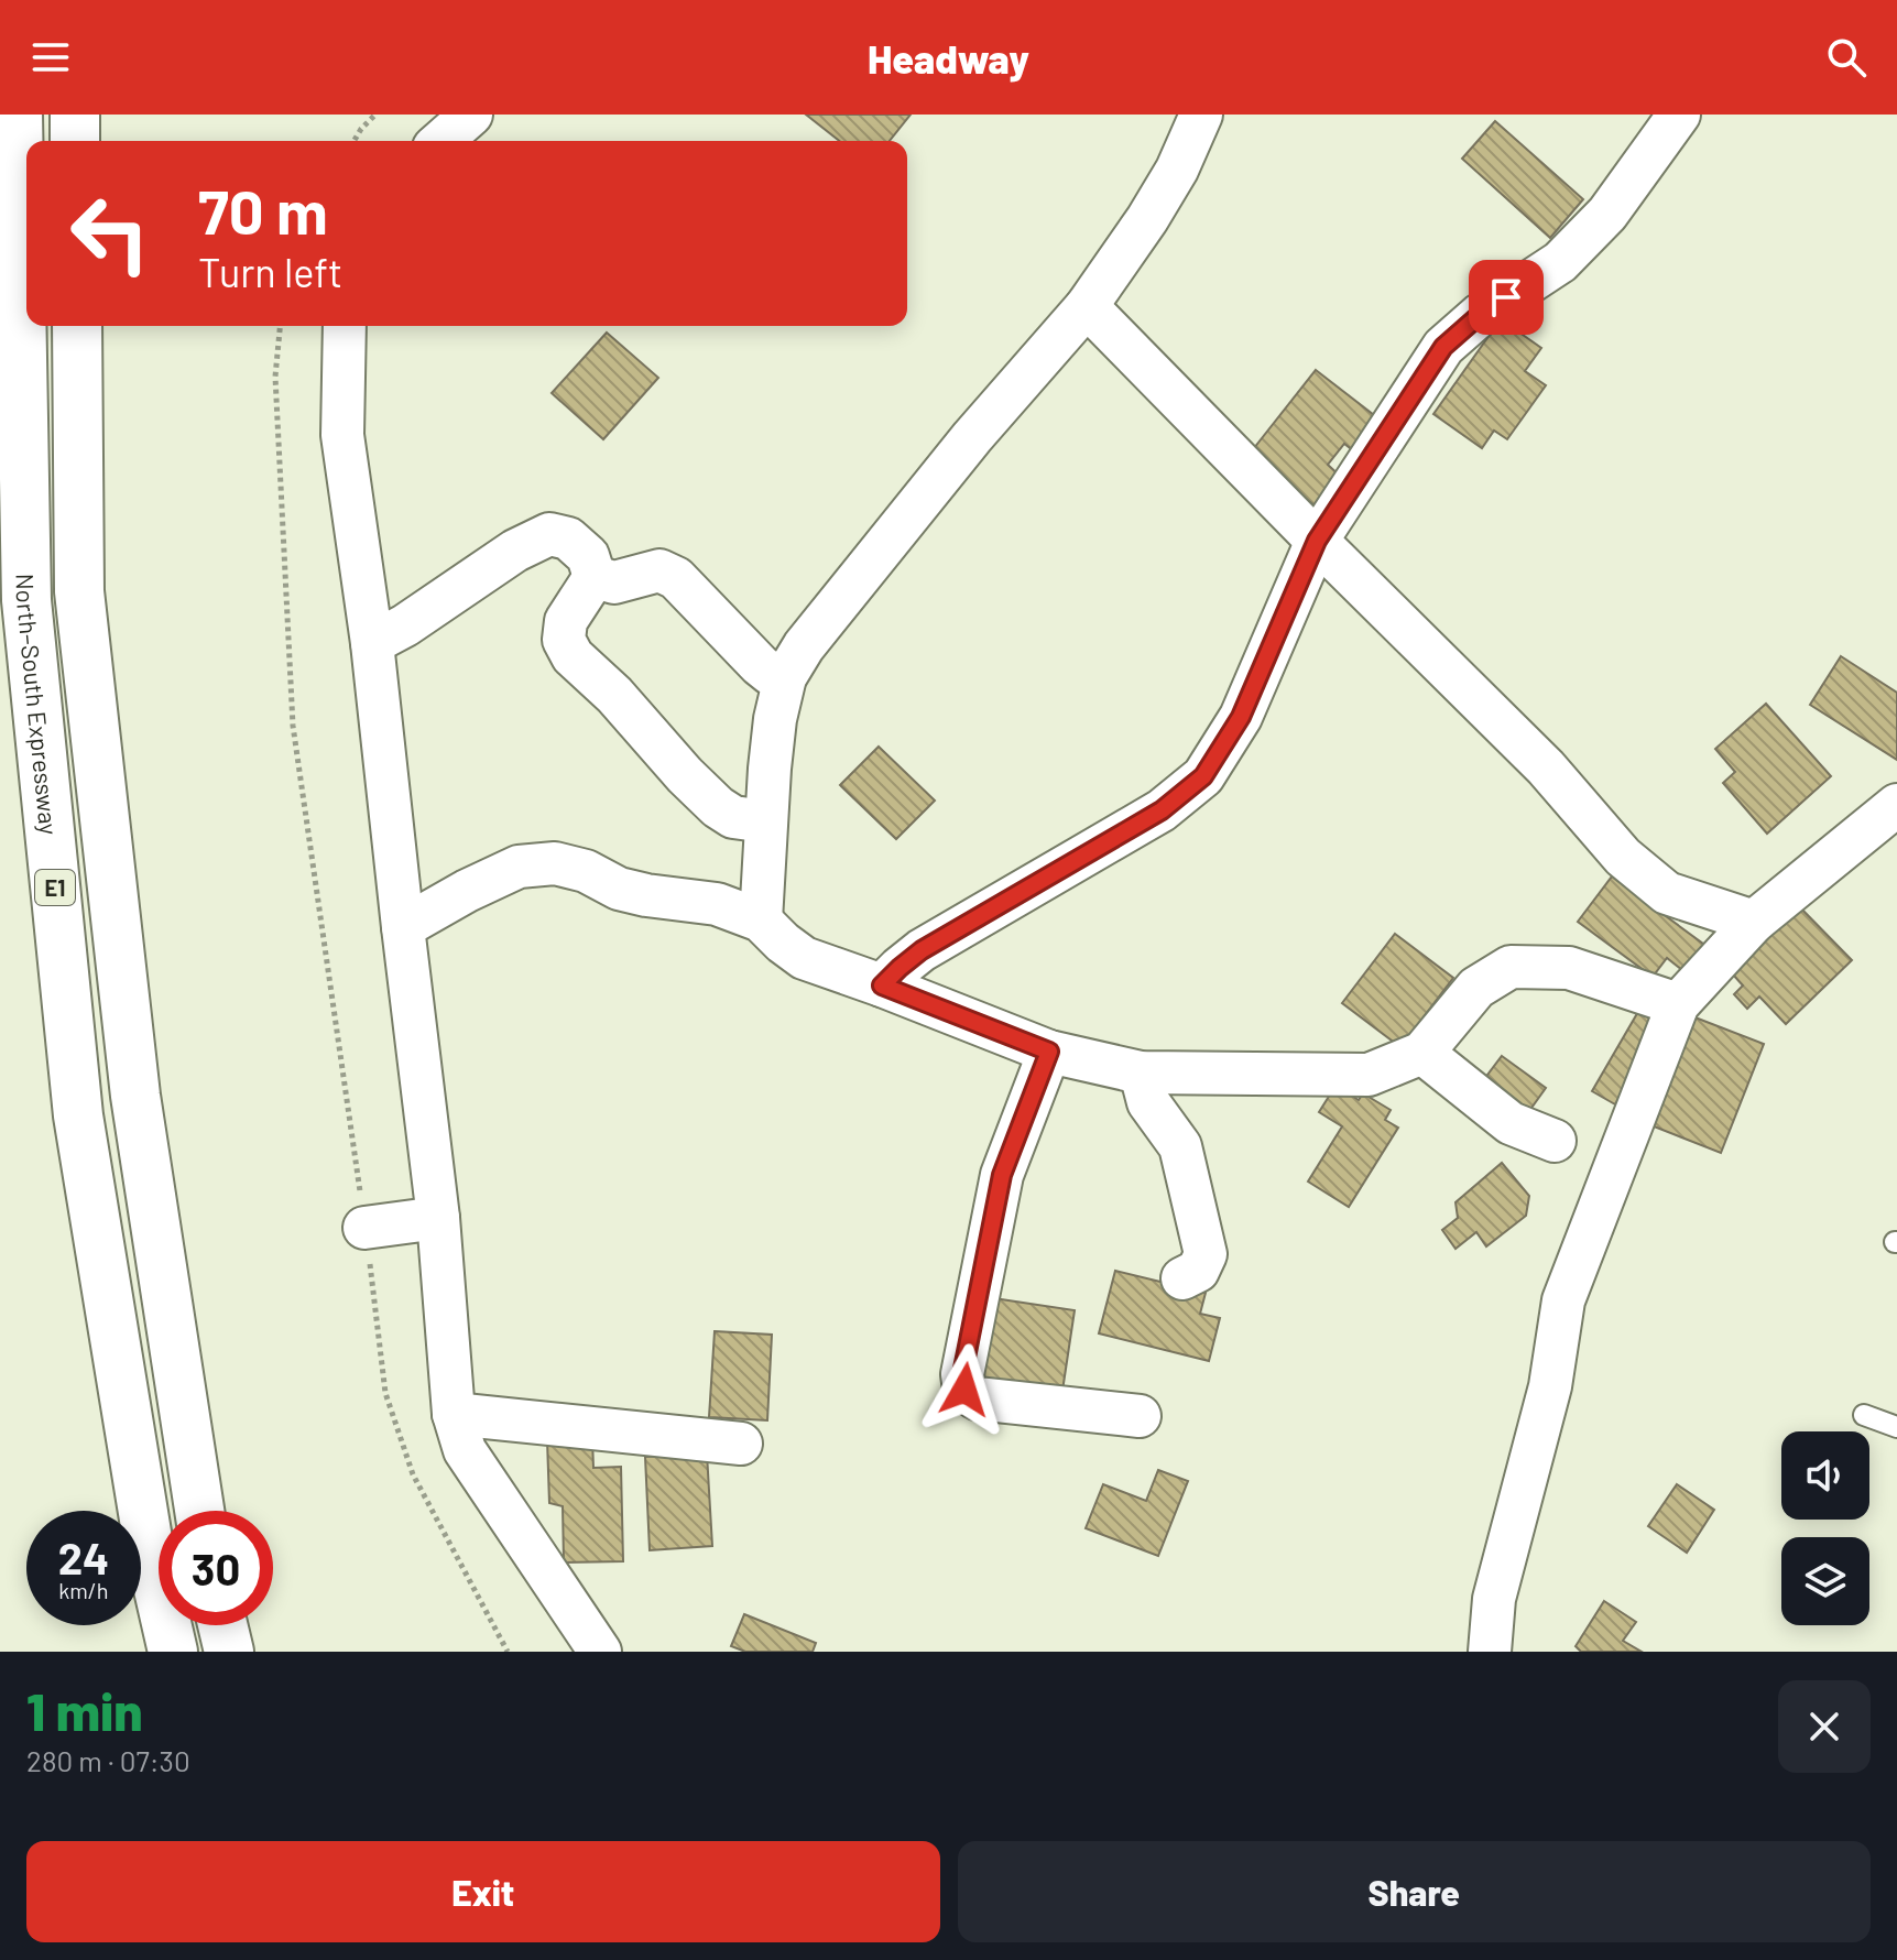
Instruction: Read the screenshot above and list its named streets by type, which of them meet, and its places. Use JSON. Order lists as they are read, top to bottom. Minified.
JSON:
{"streets":{"highway":["North–South Expressway","E1"]},"page":{"header":"Headway","turn":["70 m","Turn left"],"speed":"24 km/h","limit":"30","heading":["1 min","280 m · 07:30"],"buttons":["Exit","Share"]}}
